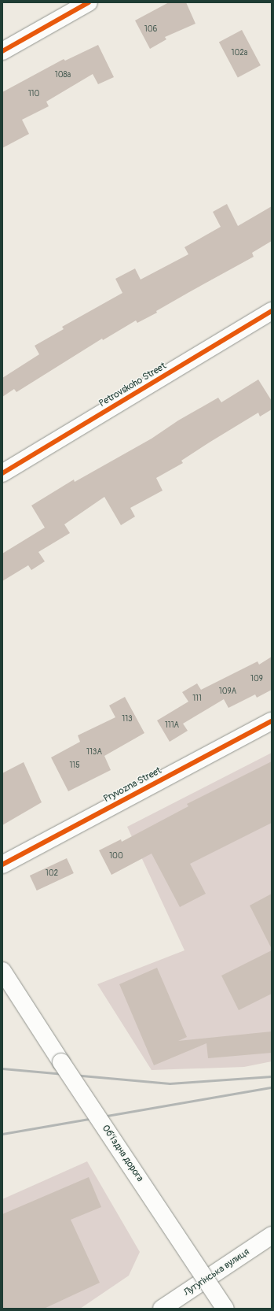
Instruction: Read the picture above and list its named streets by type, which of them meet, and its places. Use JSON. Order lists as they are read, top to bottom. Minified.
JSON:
{"streets":{"street":["Petrovskoho Street","Pryvozna Street","Об'їздна дорога","Лутугінська вулиця"]},"house_numbers":["106","102а","108а","110","109","109А","111","113","111А","113А","115","100","102"]}
